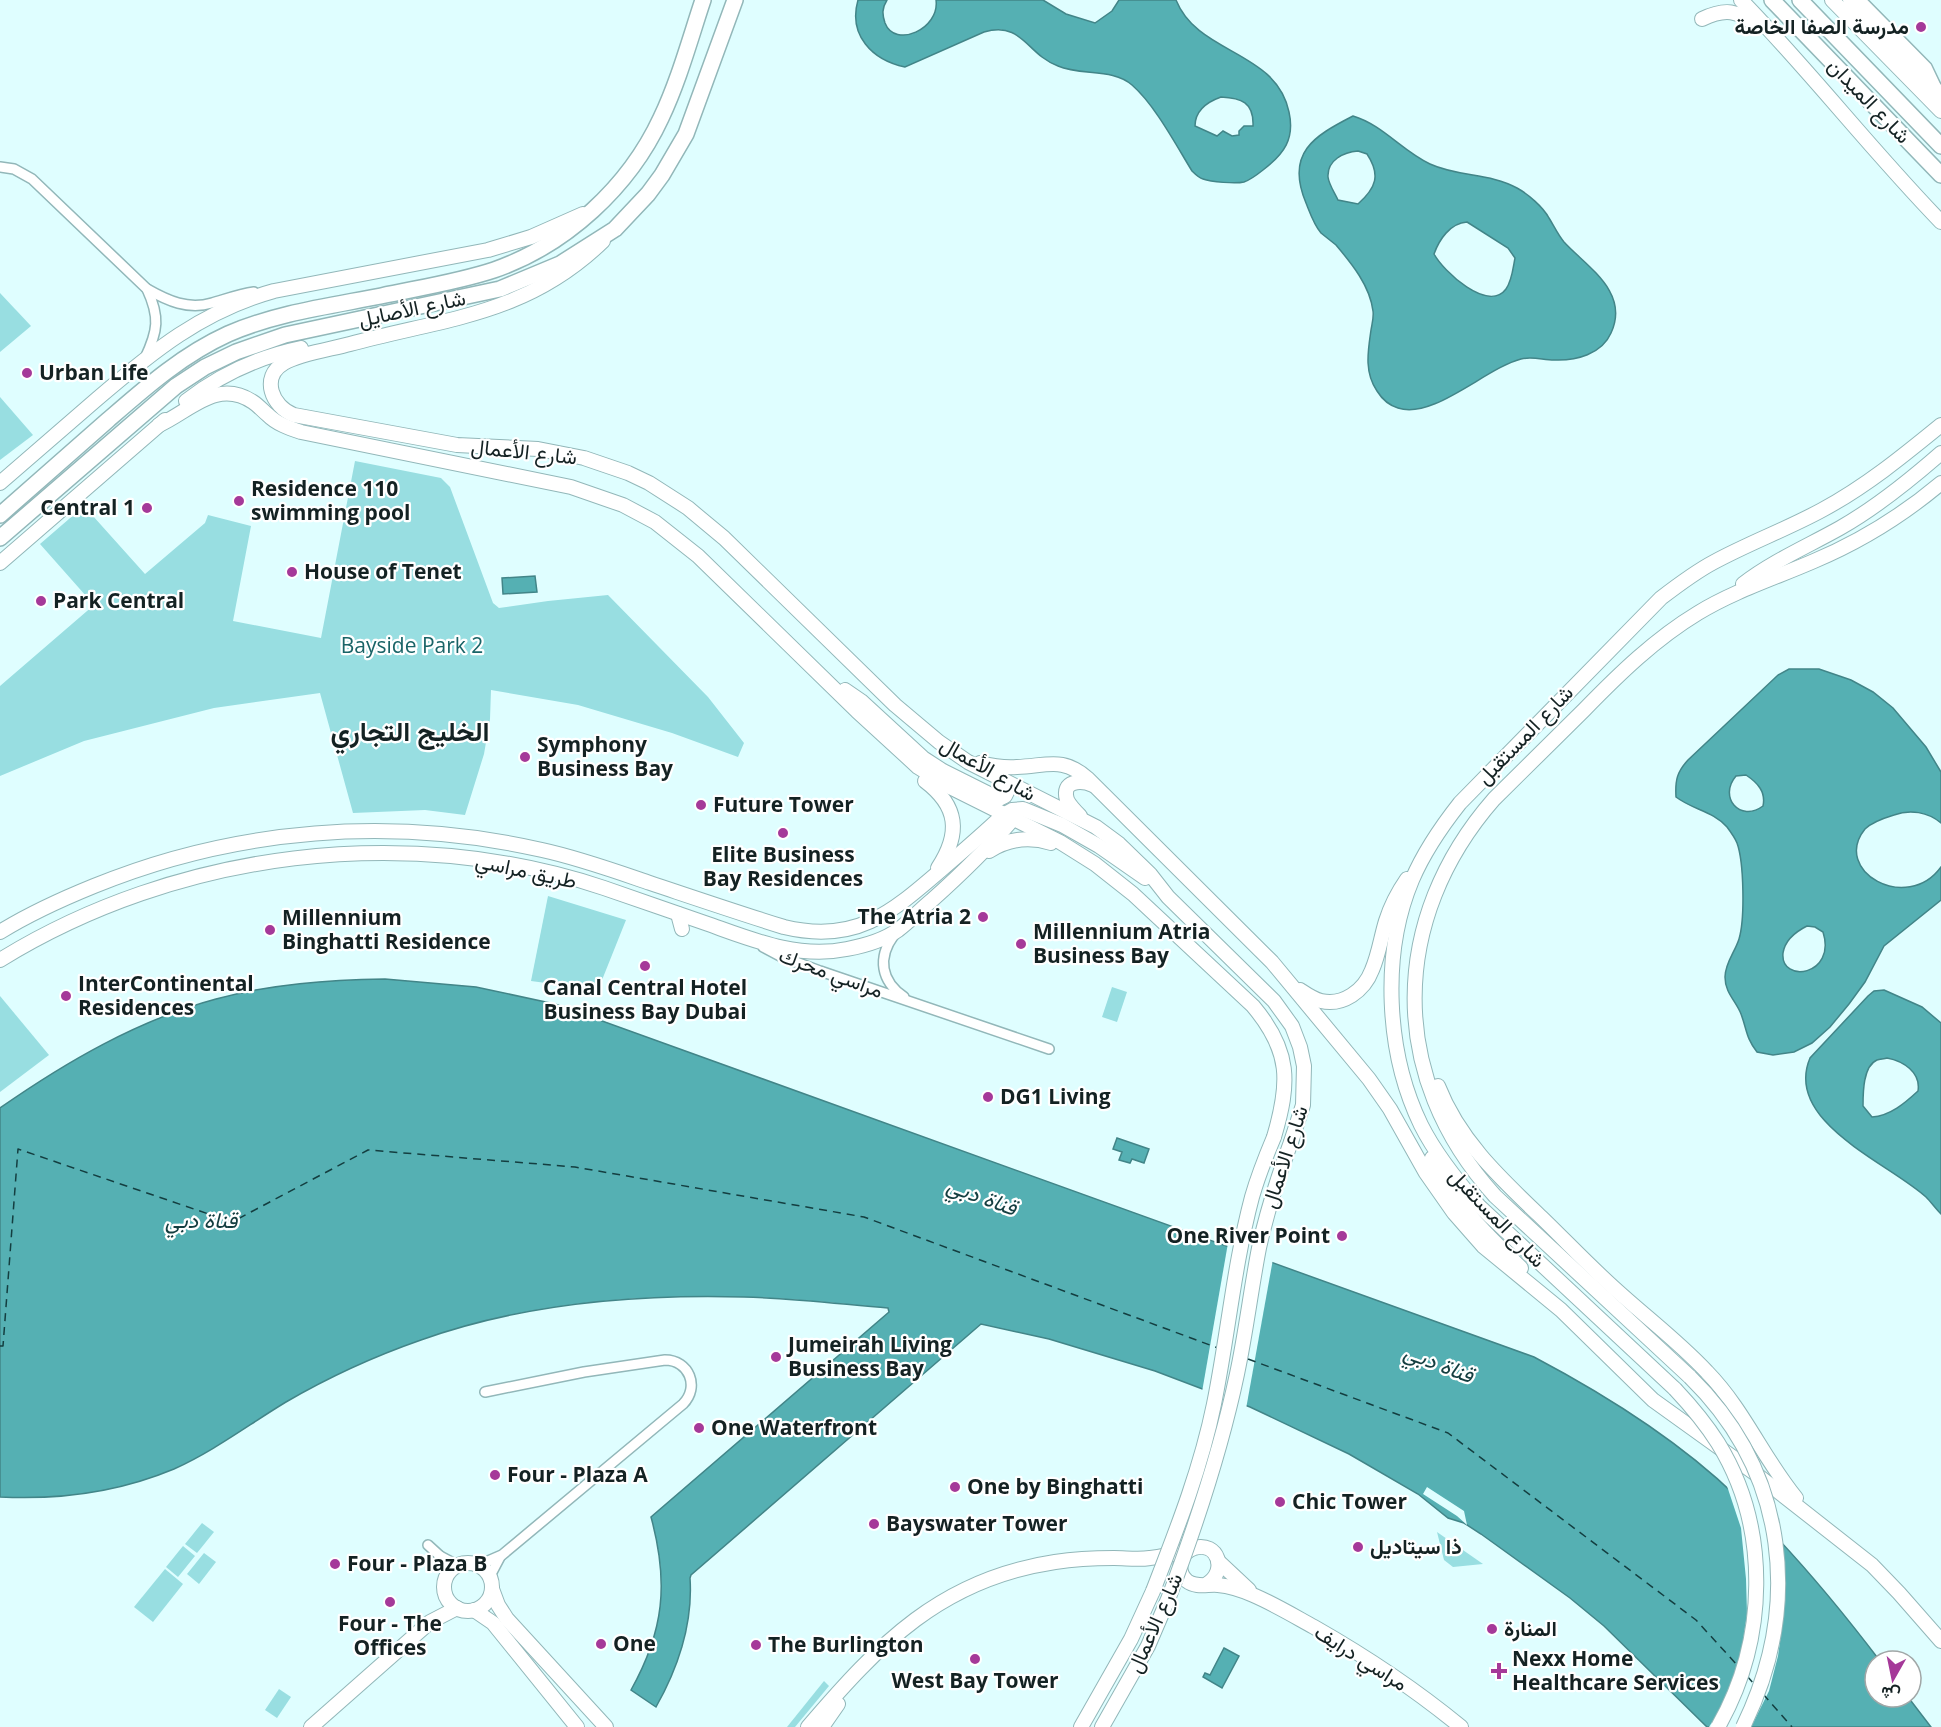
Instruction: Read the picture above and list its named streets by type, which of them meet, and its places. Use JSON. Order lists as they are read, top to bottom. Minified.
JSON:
{"streets":{"main road":["شارع الميدان","شارع الأصايل"],"street":["شارع الأعمال","شارع المستقبل","طريق مراسي","مراسي محرك","مراسي درايف"]},"crossings":[["شارع الأصايل","شارع الأعمال"],["شارع الأعمال","طريق مراسي"],["طريق مراسي","مراسي محرك"]],"districts":["الخليج التجاري"],"water":["قناة دبي"],"parks":["Bayside Park 2"],"places":{"other":["مدرسة الصفا الخاصة","Urban Life","Residence 110 swimming pool","Central 1","House of Tenet","Park Central","Symphony Business Bay","Future Tower","Elite Business Bay Residences","The Atria 2","Millennium Binghatti Residence","Millennium Atria Business Bay","Canal Central Hotel Business Bay Dubai","InterContinental Residences","DG1 Living","One River Point","Jumeirah Living Business Bay","One Waterfront","Four - Plaza A","One by Binghatti","Chic Tower","Bayswater Tower","ذا سيتاديل","Four - Plaza B","Four - The Offices","المنارة","One","The Burlington","West Bay Tower"],"health":["Nexx Home Healthcare Services"]},"north":"bottom"}
